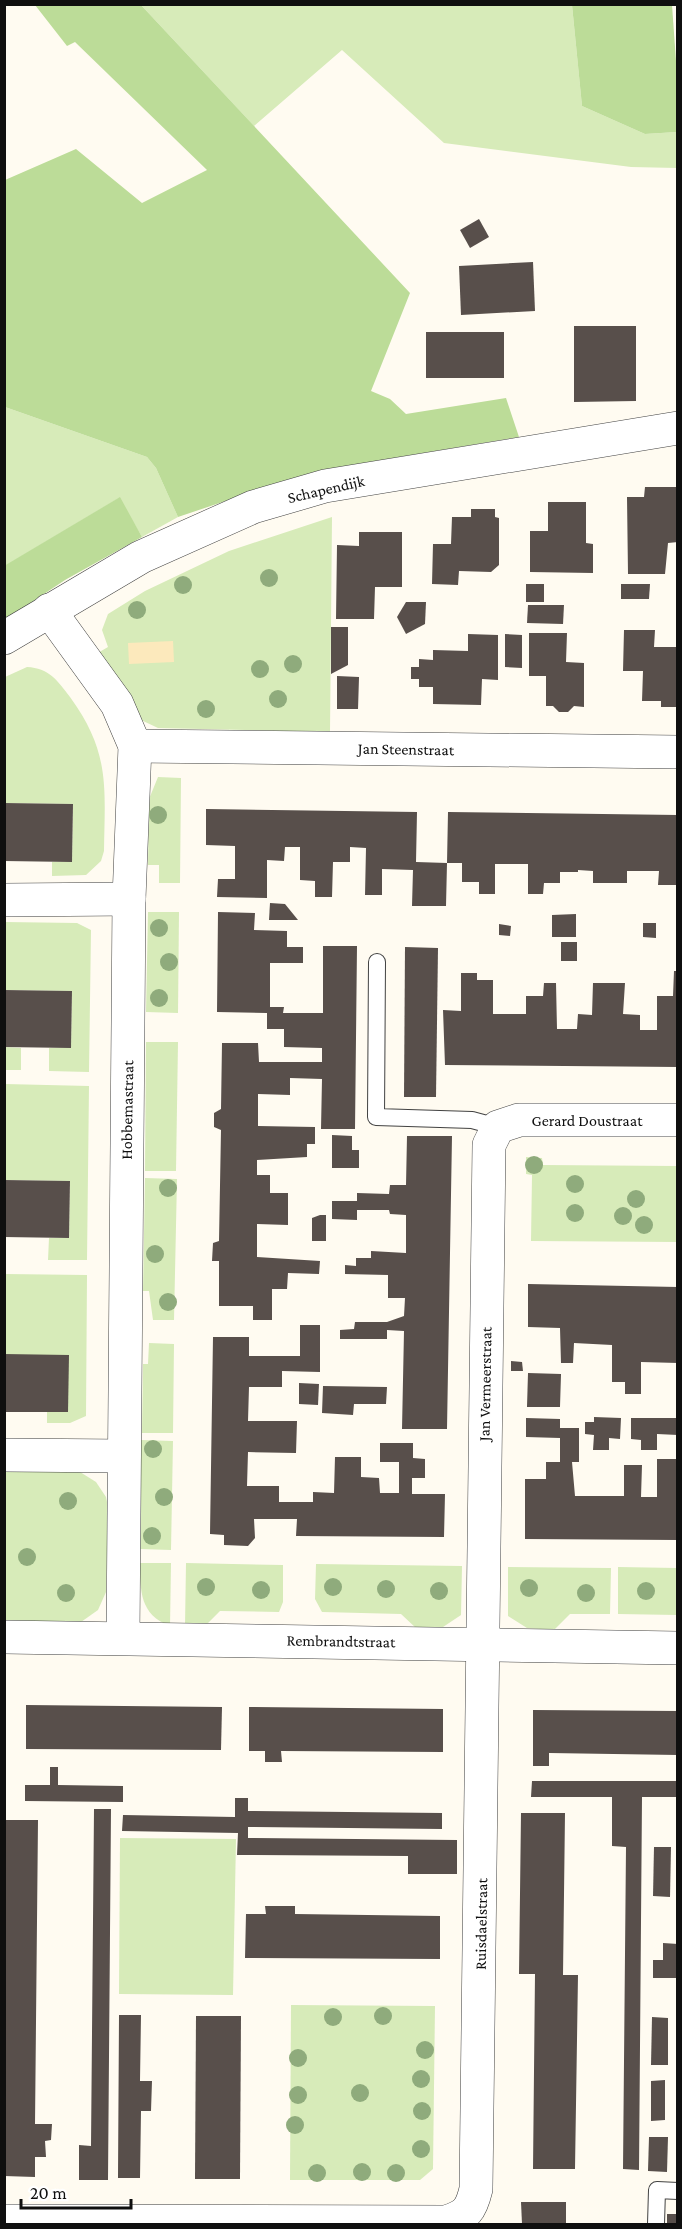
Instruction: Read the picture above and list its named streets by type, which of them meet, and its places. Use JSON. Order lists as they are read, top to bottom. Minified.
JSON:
{"streets":{"street":["Schapendijk","Jan Steenstraat","Hobbemastraat","Gerard Doustraat","Jan Vermeerstraat","Rembrandtstraat","Ruisdaelstraat"]},"crossings":[["Schapendijk","Hobbemastraat"],["Jan Steenstraat","Hobbemastraat"],["Hobbemastraat","Rembrandtstraat"],["Gerard Doustraat","Jan Vermeerstraat"],["Jan Vermeerstraat","Rembrandtstraat"],["Jan Vermeerstraat","Ruisdaelstraat"],["Rembrandtstraat","Ruisdaelstraat"]],"scale_bar":"20 m"}
